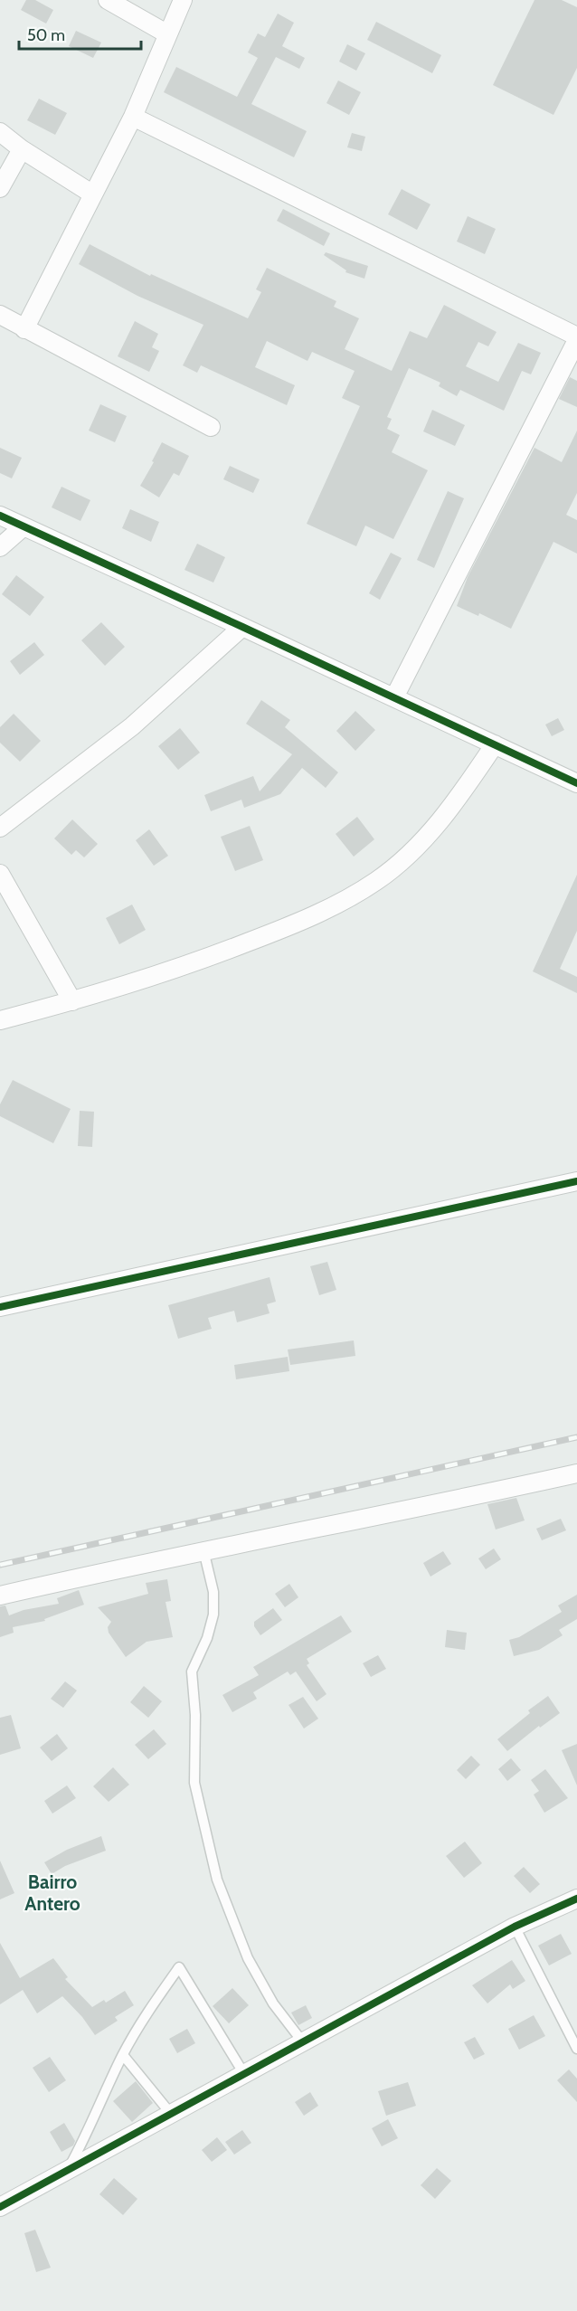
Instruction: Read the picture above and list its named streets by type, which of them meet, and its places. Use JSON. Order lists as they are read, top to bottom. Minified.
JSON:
{"districts":["Bairro Antero"],"scale_bar":"50 m"}
